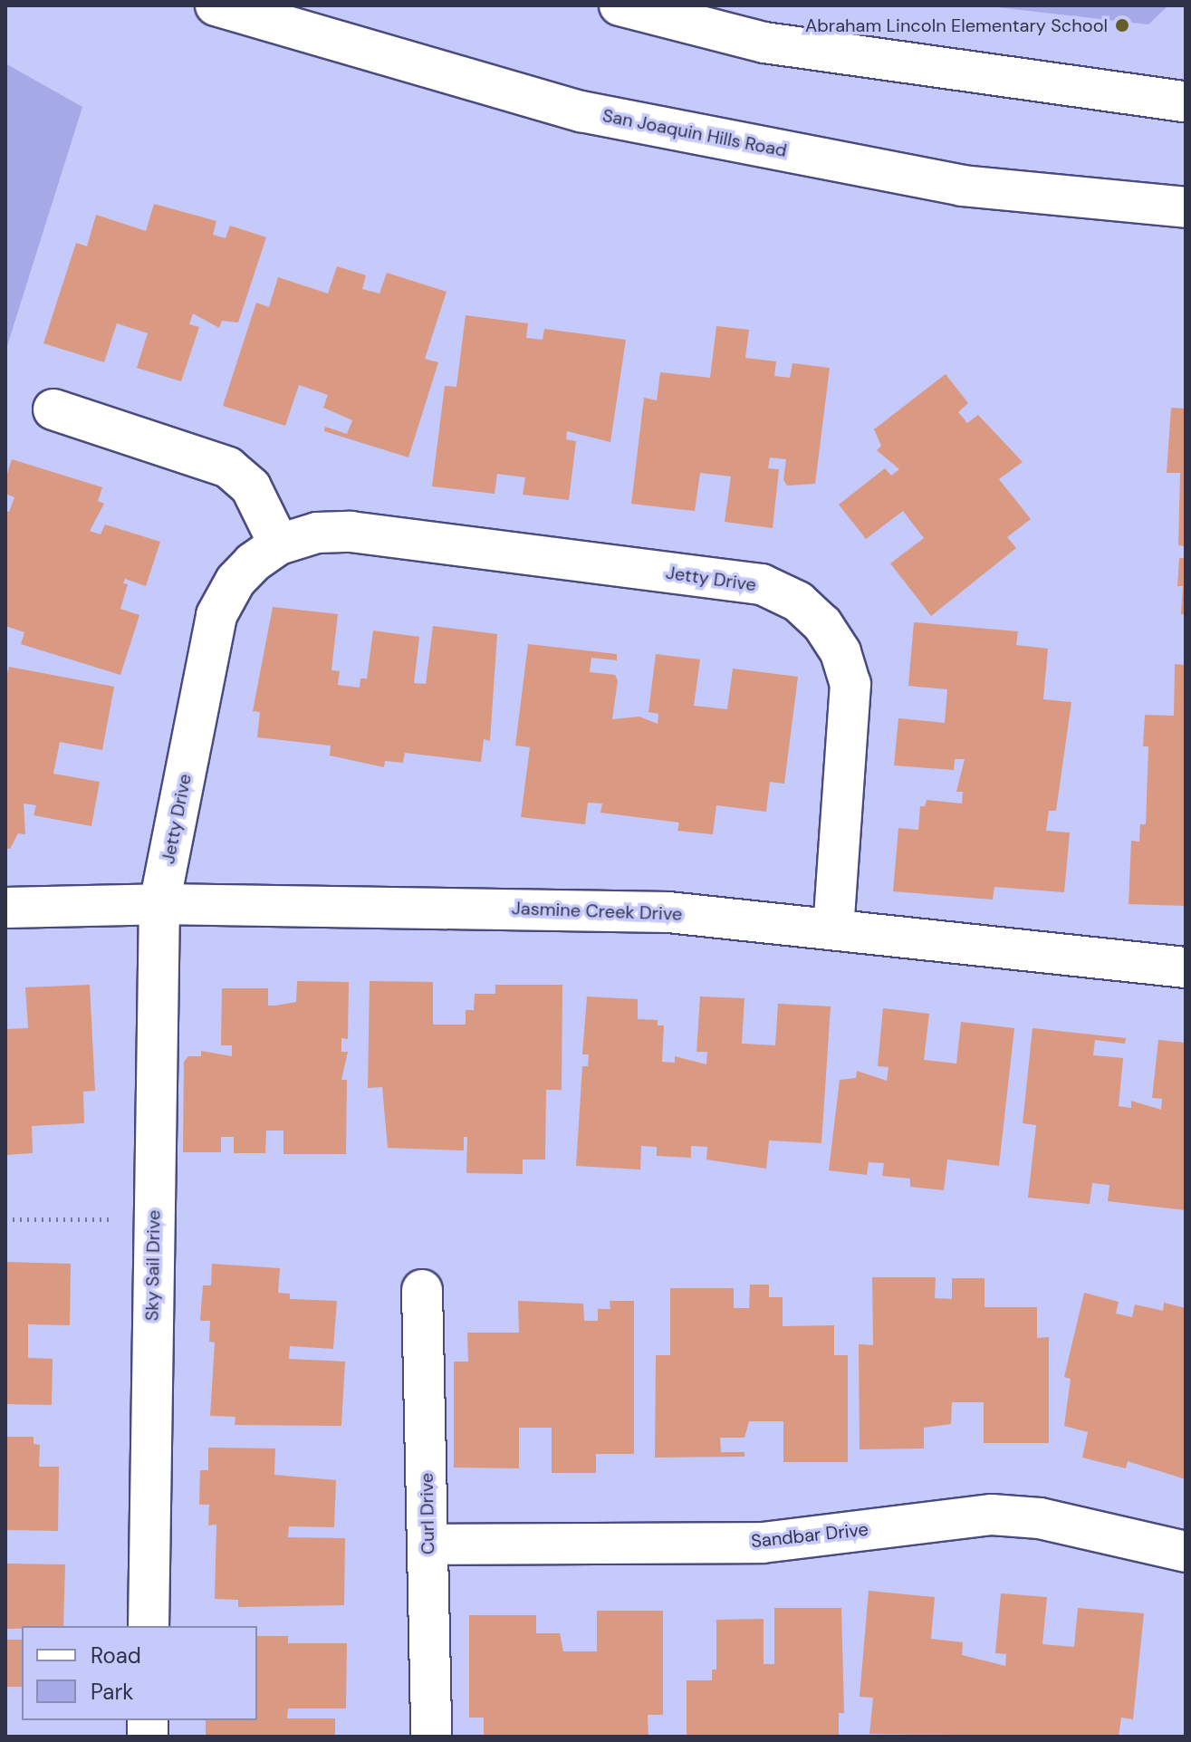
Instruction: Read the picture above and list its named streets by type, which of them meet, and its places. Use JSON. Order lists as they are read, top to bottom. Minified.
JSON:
{"streets":{"street":["San Joaquin Hills Road","Jetty Drive","Jasmine Creek Drive","Sky Sail Drive","Curl Drive","Sandbar Drive"]},"crossings":[["Jetty Drive","Jasmine Creek Drive"],["Jetty Drive","Sky Sail Drive"],["Jasmine Creek Drive","Sky Sail Drive"],["Curl Drive","Sandbar Drive"]],"places":["Abraham Lincoln Elementary School"],"legend":["Road","Park"]}
